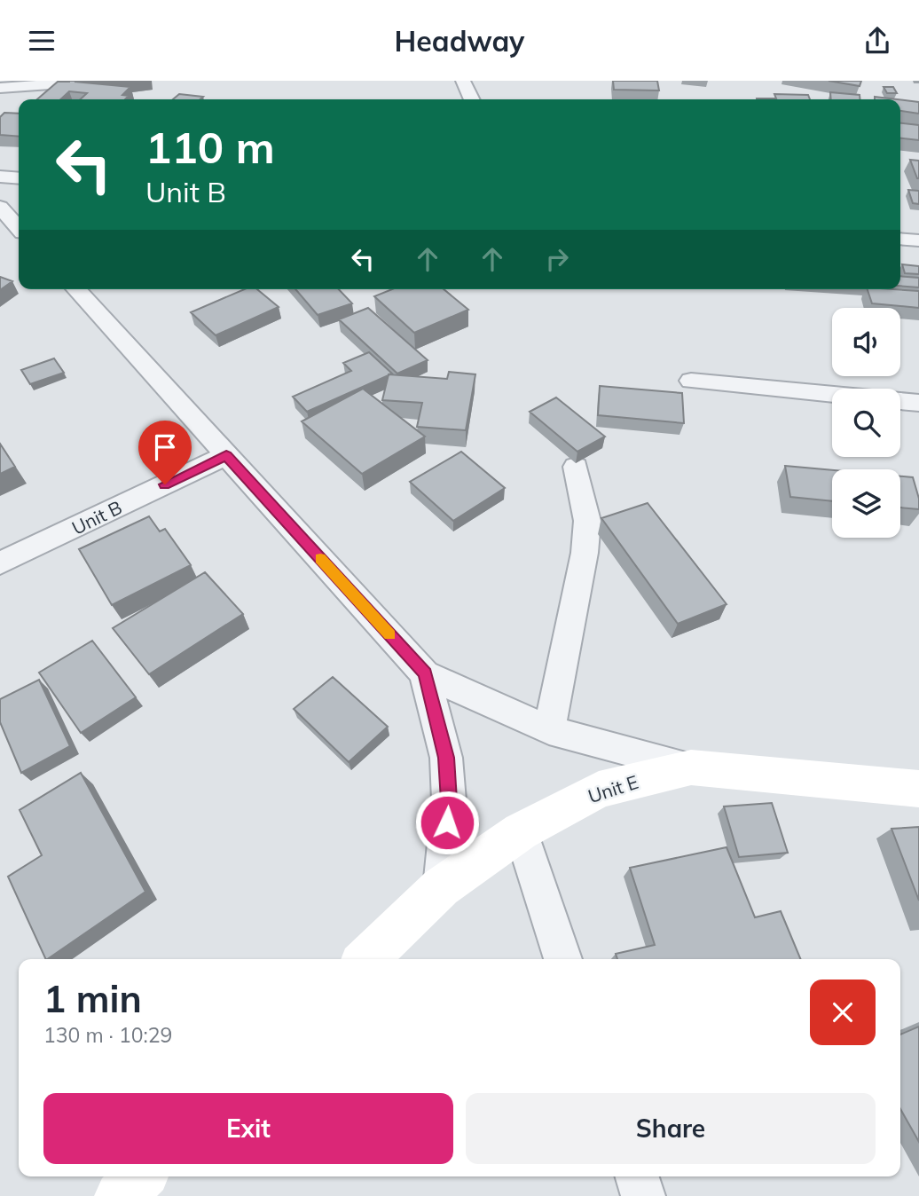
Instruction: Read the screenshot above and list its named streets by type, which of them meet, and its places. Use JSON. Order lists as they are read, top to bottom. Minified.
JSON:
{"streets":{"street":["Unit B","Unit E"]},"page":{"header":"Headway","turn":["110 m","Unit B"],"heading":["1 min","130 m · 10:29"],"buttons":["Exit","Share"]}}
